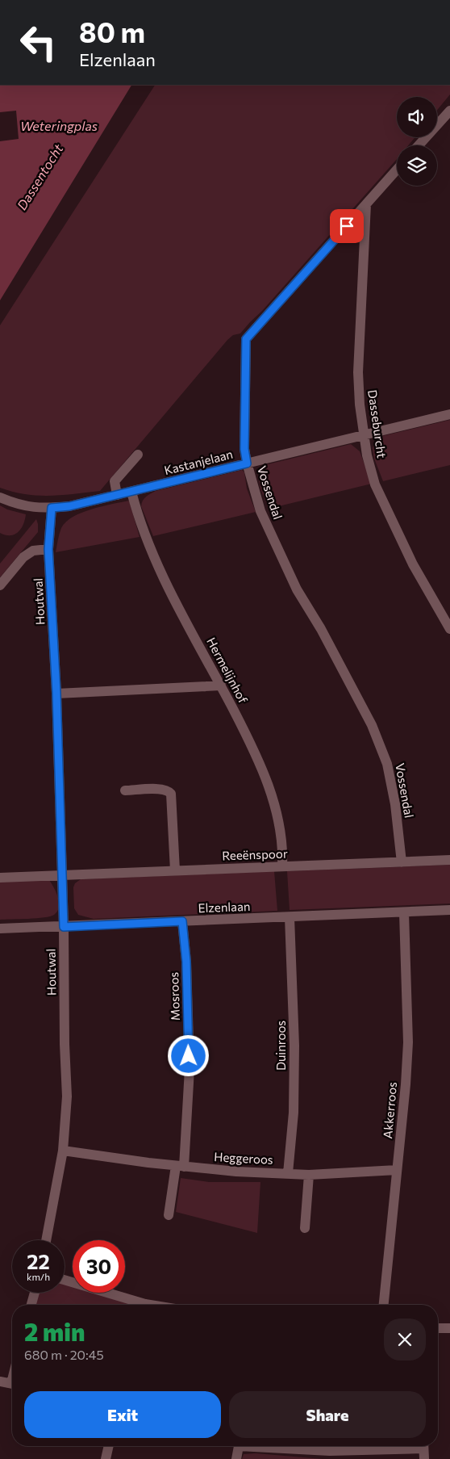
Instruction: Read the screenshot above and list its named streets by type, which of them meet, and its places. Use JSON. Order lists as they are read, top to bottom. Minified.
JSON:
{"streets":{"street":["Dasseburcht","Kastanjelaan","Vossendal","Houtwal","Hermelijnhof","Reeënspoor","Elzenlaan","Mosroos","Duinroos","Akkerroos","Heggeroos"]},"crossings":[["Dasseburcht","Kastanjelaan"],["Dasseburcht","Vossendal"],["Kastanjelaan","Vossendal"],["Kastanjelaan","Houtwal"],["Kastanjelaan","Hermelijnhof"],["Vossendal","Reeënspoor"],["Houtwal","Reeënspoor"],["Houtwal","Elzenlaan"],["Houtwal","Heggeroos"],["Hermelijnhof","Reeënspoor"],["Elzenlaan","Mosroos"],["Elzenlaan","Duinroos"],["Elzenlaan","Akkerroos"],["Mosroos","Heggeroos"],["Duinroos","Heggeroos"],["Akkerroos","Heggeroos"]],"water":["Weteringplas","Dassentocht"],"page":{"turn":["80 m","Elzenlaan"],"speed":"22 km/h","limit":"30","heading":["2 min","680 m · 20:45"],"buttons":["Exit","Share"]}}
